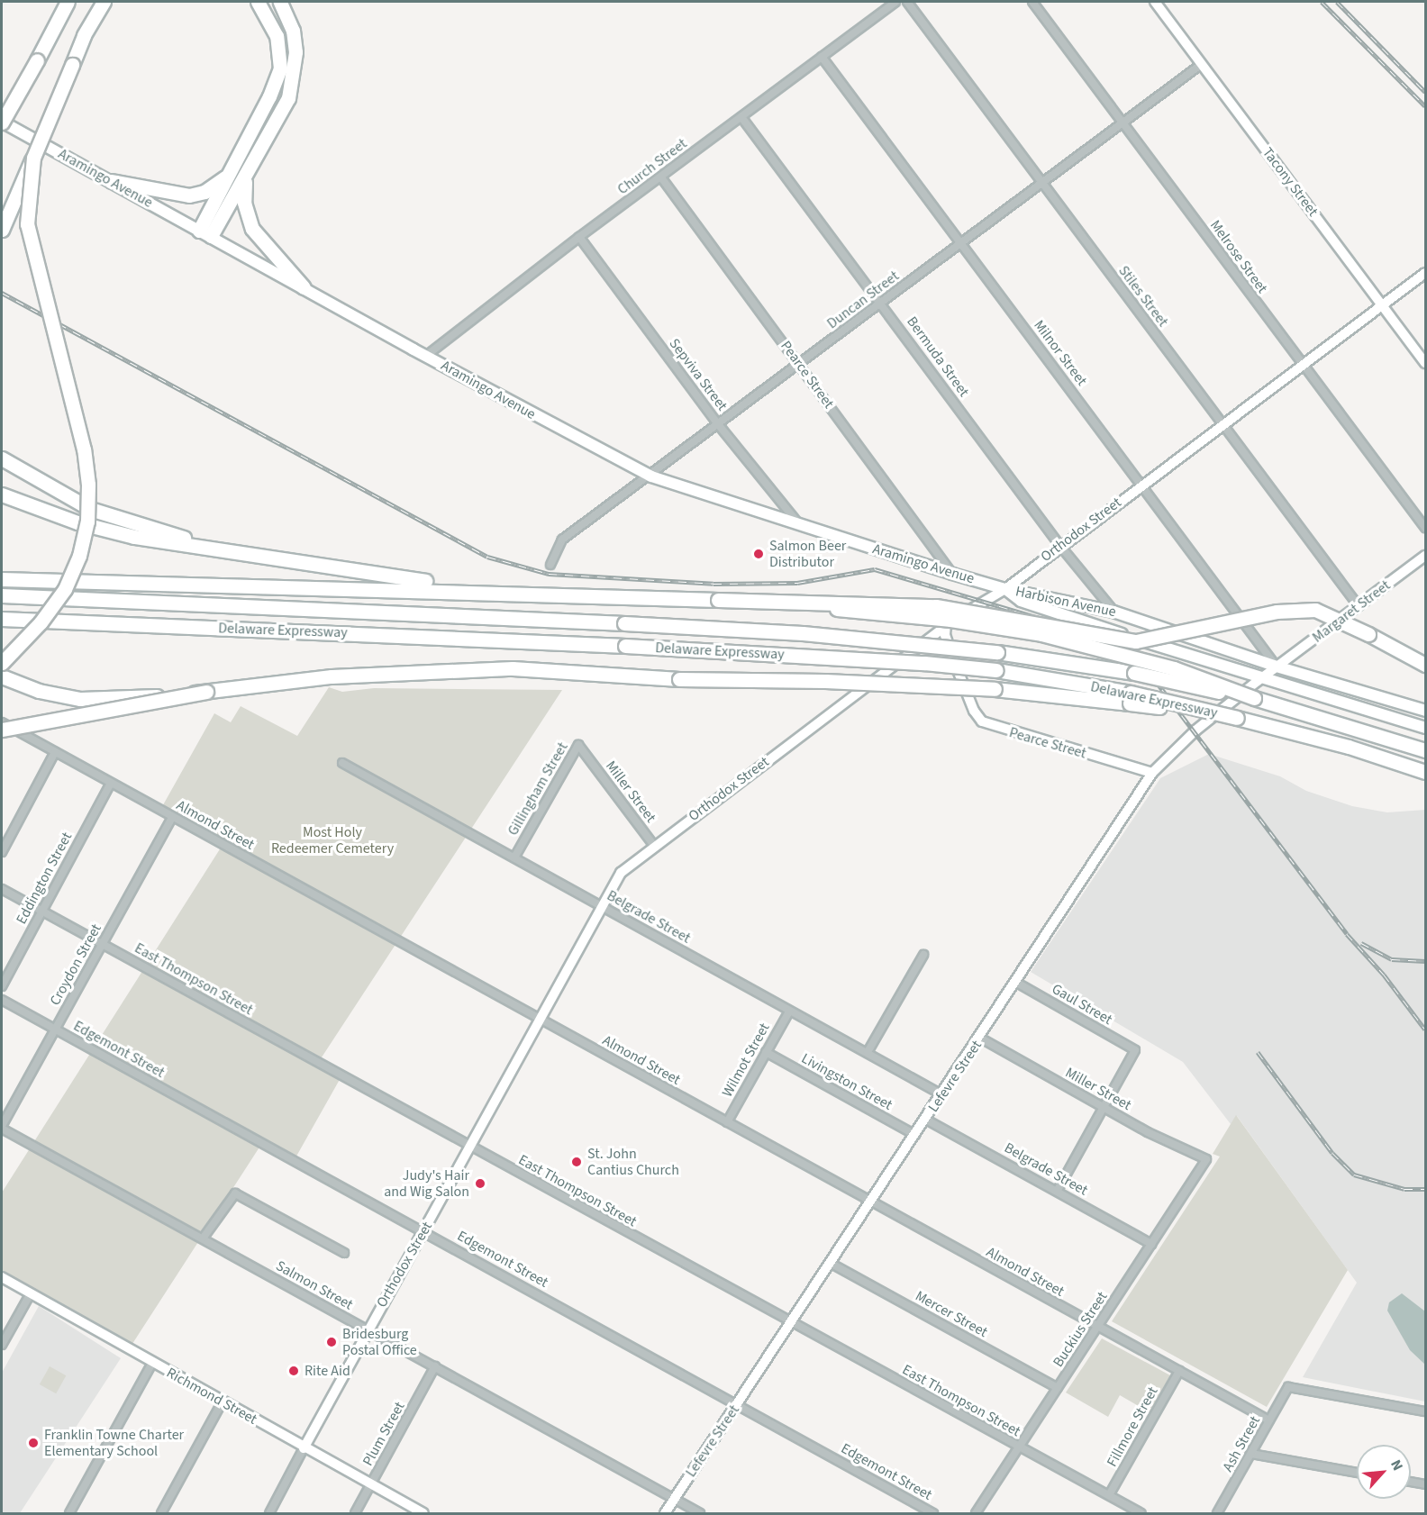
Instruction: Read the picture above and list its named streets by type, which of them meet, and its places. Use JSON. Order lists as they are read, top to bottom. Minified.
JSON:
{"streets":{"highway":["Delaware Expressway"],"main road":["Aramingo Avenue","Harbison Avenue"],"street":["Church Street","Tacony Street","Melrose Street","Stiles Street","Duncan Street","Milnor Street","Bermuda Street","Sepviva Street","Pearce Street","Orthodox Street","Margaret Street","Gillingham Street","Miller Street","Almond Street","Eddington Street","Belgrade Street","Croydon Street","East Thompson Street","Gaul Street","Edgemont Street","Wilmot Street","Lefevre Street","Livingston Street","Salmon Street","Mercer Street","Buckius Street","Richmond Street","Fillmore Street","Plum Street","Ash Street"]},"crossings":[["Church Street","Aramingo Avenue"],["Church Street","Milnor Street"],["Church Street","Bermuda Street"],["Church Street","Sepviva Street"],["Church Street","Pearce Street"],["Aramingo Avenue","Duncan Street"],["Aramingo Avenue","Sepviva Street"],["Aramingo Avenue","Pearce Street"],["Aramingo Avenue","Orthodox Street"],["Aramingo Avenue","Harbison Avenue"],["Tacony Street","Duncan Street"],["Tacony Street","Orthodox Street"],["Melrose Street","Duncan Street"],["Melrose Street","Orthodox Street"],["Stiles Street","Duncan Street"],["Stiles Street","Orthodox Street"],["Stiles Street","Margaret Street"],["Duncan Street","Milnor Street"],["Duncan Street","Bermuda Street"],["Duncan Street","Sepviva Street"],["Duncan Street","Pearce Street"],["Milnor Street","Orthodox Street"],["Milnor Street","Harbison Avenue"],["Milnor Street","Margaret Street"],["Milnor Street","Lefevre Street"],["Bermuda Street","Orthodox Street"],["Bermuda Street","Harbison Avenue"],["Pearce Street","Orthodox Street"],["Pearce Street","Lefevre Street"],["Orthodox Street","Harbison Avenue"],["Orthodox Street","Miller Street"],["Orthodox Street","Almond Street"],["Orthodox Street","Belgrade Street"],["Orthodox Street","East Thompson Street"],["Orthodox Street","Edgemont Street"],["Orthodox Street","Salmon Street"],["Orthodox Street","Richmond Street"],["Harbison Avenue","Margaret Street"],["Harbison Avenue","Lefevre Street"],["Margaret Street","Lefevre Street"],["Gillingham Street","Miller Street"],["Gillingham Street","Belgrade Street"],["Miller Street","Gaul Street"],["Miller Street","Lefevre Street"],["Miller Street","Buckius Street"],["Almond Street","Eddington Street"],["Almond Street","Croydon Street"],["Almond Street","Wilmot Street"],["Almond Street","Lefevre Street"],["Almond Street","Buckius Street"],["Almond Street","Fillmore Street"],["Almond Street","Ash Street"],["Eddington Street","East Thompson Street"],["Belgrade Street","Wilmot Street"],["Belgrade Street","Lefevre Street"],["Belgrade Street","Buckius Street"],["Croydon Street","East Thompson Street"],["Croydon Street","Edgemont Street"],["Croydon Street","Salmon Street"],["East Thompson Street","Lefevre Street"],["East Thompson Street","Buckius Street"],["East Thompson Street","Fillmore Street"],["Gaul Street","Lefevre Street"],["Edgemont Street","Lefevre Street"],["Wilmot Street","Livingston Street"],["Lefevre Street","Livingston Street"],["Lefevre Street","Salmon Street"],["Lefevre Street","Mercer Street"],["Salmon Street","Plum Street"],["Mercer Street","Buckius Street"],["Richmond Street","Plum Street"]],"parks":["Most Holy Redeemer Cemetery"],"places":["Salmon Beer Distributor","St. John Cantius Church","Judy's Hair and Wig Salon","Bridesburg Postal Office","Rite Aid","Franklin Towne Charter Elementary School"],"north":"top right"}
